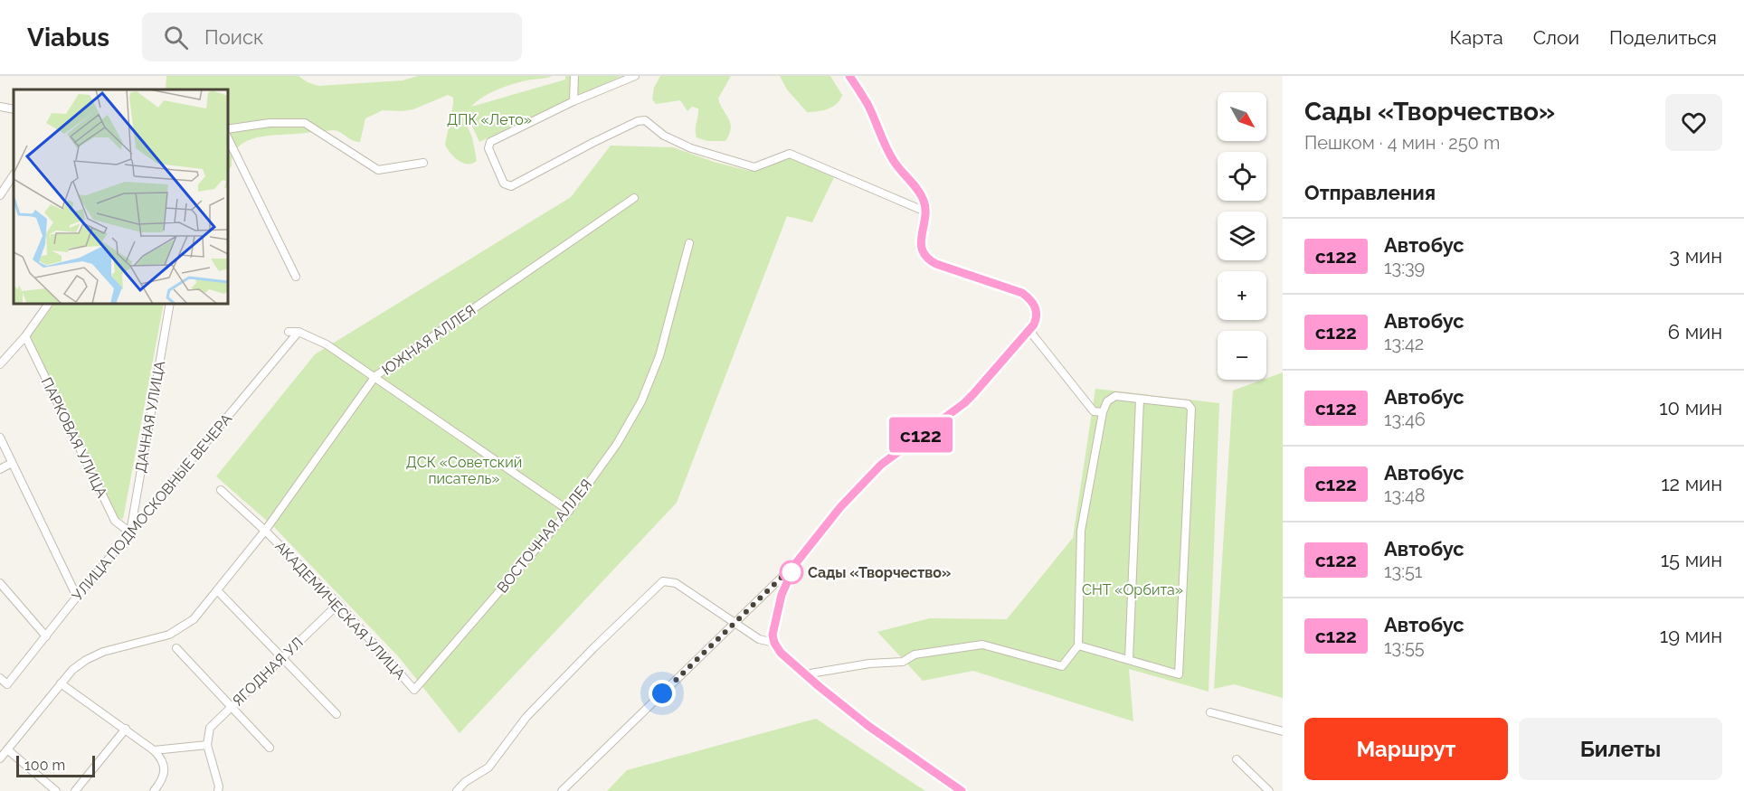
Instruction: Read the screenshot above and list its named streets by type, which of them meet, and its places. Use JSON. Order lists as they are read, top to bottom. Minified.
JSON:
{"streets":{"street":["ЮЖНАЯ АЛЛЕЯ","ДАЧНАЯ УЛИЦА","ПАРКОВАЯ УЛИЦА","УЛИЦА ПОДМОСКОВНЫЕ ВЕЧЕРА","ВОСТОЧНАЯ АЛЛЕЯ","АКАДЕМИЧЕСКАЯ УЛИЦА","ЯГОДНАЯ УЛ"]},"crossings":[["ЮЖНАЯ АЛЛЕЯ","АКАДЕМИЧЕСКАЯ УЛИЦА"],["ДАЧНАЯ УЛИЦА","ПАРКОВАЯ УЛИЦА"],["ДАЧНАЯ УЛИЦА","УЛИЦА ПОДМОСКОВНЫЕ ВЕЧЕРА"],["ПАРКОВАЯ УЛИЦА","УЛИЦА ПОДМОСКОВНЫЕ ВЕЧЕРА"],["ВОСТОЧНАЯ АЛЛЕЯ","АКАДЕМИЧЕСКАЯ УЛИЦА"],["АКАДЕМИЧЕСКАЯ УЛИЦА","ЯГОДНАЯ УЛ"]],"parks":["ДПК «Лето»","ДСК «Советский писатель»","СНТ «Орбита»"],"places":["Сады «Творчество»"],"lines":["bus line с122"],"scale_bar":"100 m","north":"bottom right","page":{"header":"Viabus","search":"Поиск","nav":["Карта","Слои","Поделиться"],"on_map":"с122","heading":[["Сады «Творчество»","Пешком · 4 мин · 250 m"],"Отправления"],"map_buttons":["+","−"],"list":[{"mark":"с122","name":"Автобус","note":"13:39","value":"3 мин"},{"mark":"с122","name":"Автобус","note":"13:42","value":"6 мин"},{"mark":"с122","name":"Автобус","note":"13:46","value":"10 мин"},{"mark":"с122","name":"Автобус","note":"13:48","value":"12 мин"},{"mark":"с122","name":"Автобус","note":"13:51","value":"15 мин"},{"mark":"с122","name":"Автобус","note":"13:55","value":"19 мин"}],"buttons":["Маршрут","Билеты"],"scale":"100 m"}}
